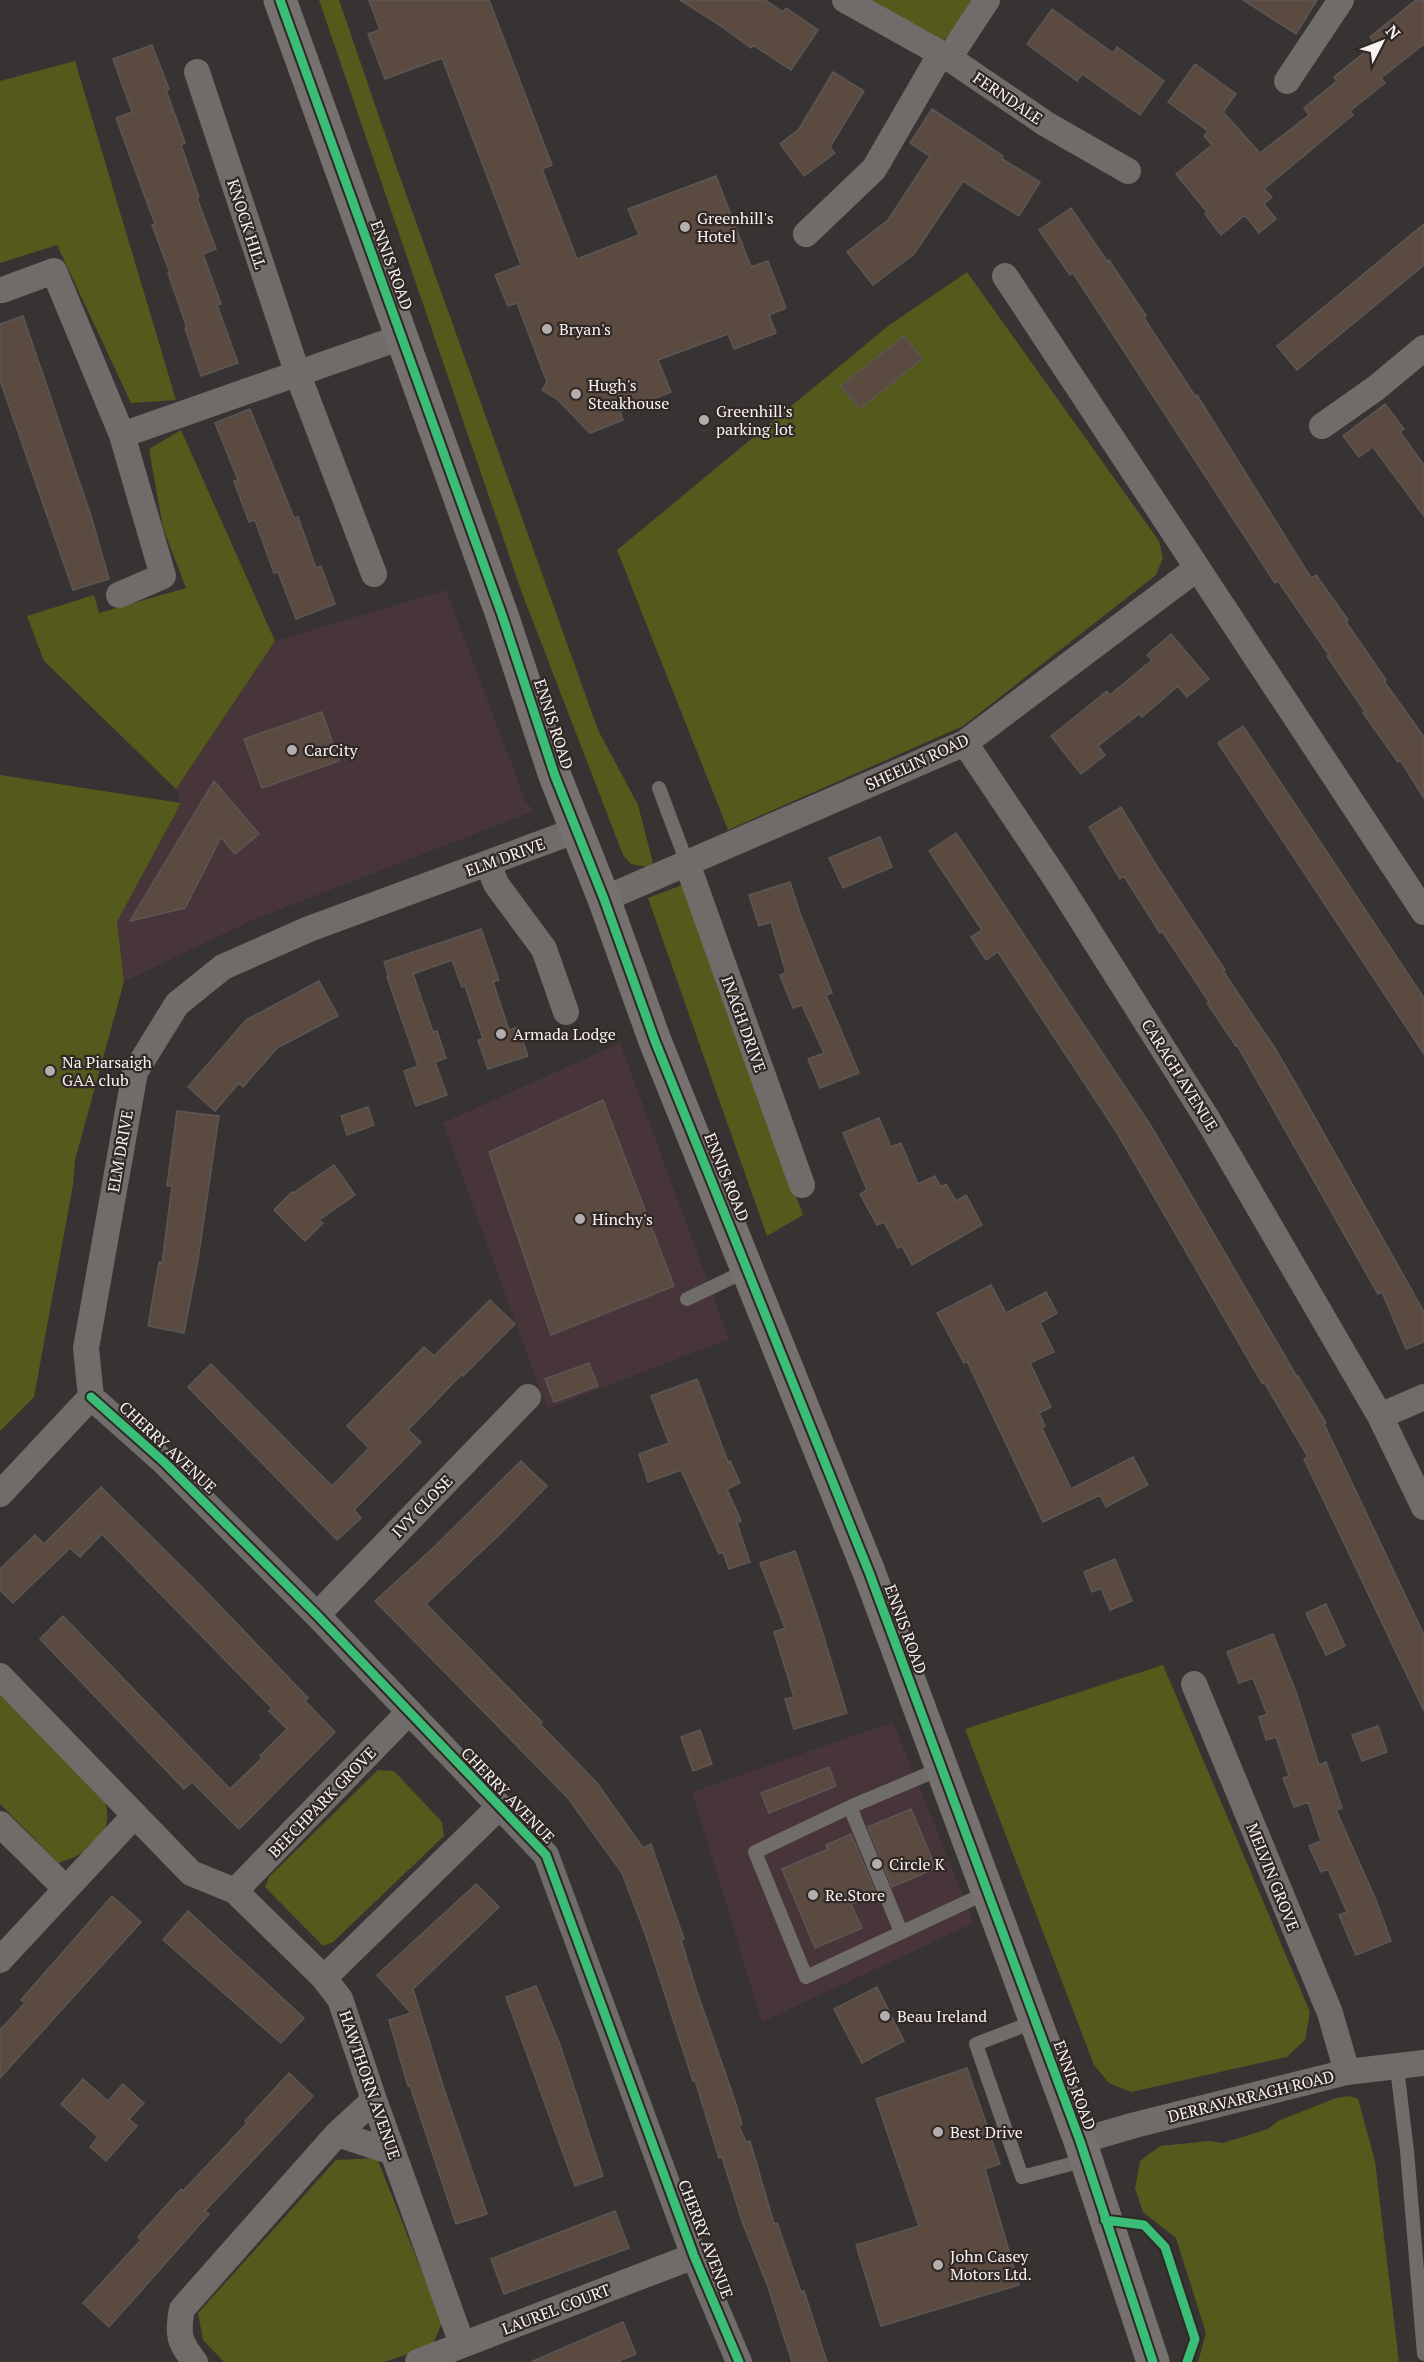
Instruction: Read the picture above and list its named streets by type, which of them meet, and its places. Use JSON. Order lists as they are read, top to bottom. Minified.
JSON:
{"streets":{"main road":["ENNIS ROAD"],"street":["FERNDALE","KNOCK HILL","SHEELIN ROAD","ELM DRIVE","INAGH DRIVE","CARAGH AVENUE","CHERRY AVENUE","IVY CLOSE","BEECHPARK GROVE","MELVIN GROVE","HAWTHORN AVENUE","DERRAVARRAGH ROAD","LAUREL COURT"]},"crossings":[["ENNIS ROAD","SHEELIN ROAD"],["ENNIS ROAD","ELM DRIVE"],["ENNIS ROAD","DERRAVARRAGH ROAD"],["SHEELIN ROAD","INAGH DRIVE"],["SHEELIN ROAD","CARAGH AVENUE"],["ELM DRIVE","CHERRY AVENUE"],["CHERRY AVENUE","IVY CLOSE"],["CHERRY AVENUE","BEECHPARK GROVE"],["CHERRY AVENUE","LAUREL COURT"],["BEECHPARK GROVE","HAWTHORN AVENUE"],["MELVIN GROVE","DERRAVARRAGH ROAD"],["HAWTHORN AVENUE","LAUREL COURT"]],"places":["Greenhill's Hotel","Bryan's","Hugh's Steakhouse","Greenhill's parking lot","CarCity","Armada Lodge","Na Piarsaigh GAA club","Hinchy's","Circle K","Re.Store","Beau Ireland","Best Drive","John Casey Motors Ltd."],"north":"top right"}
